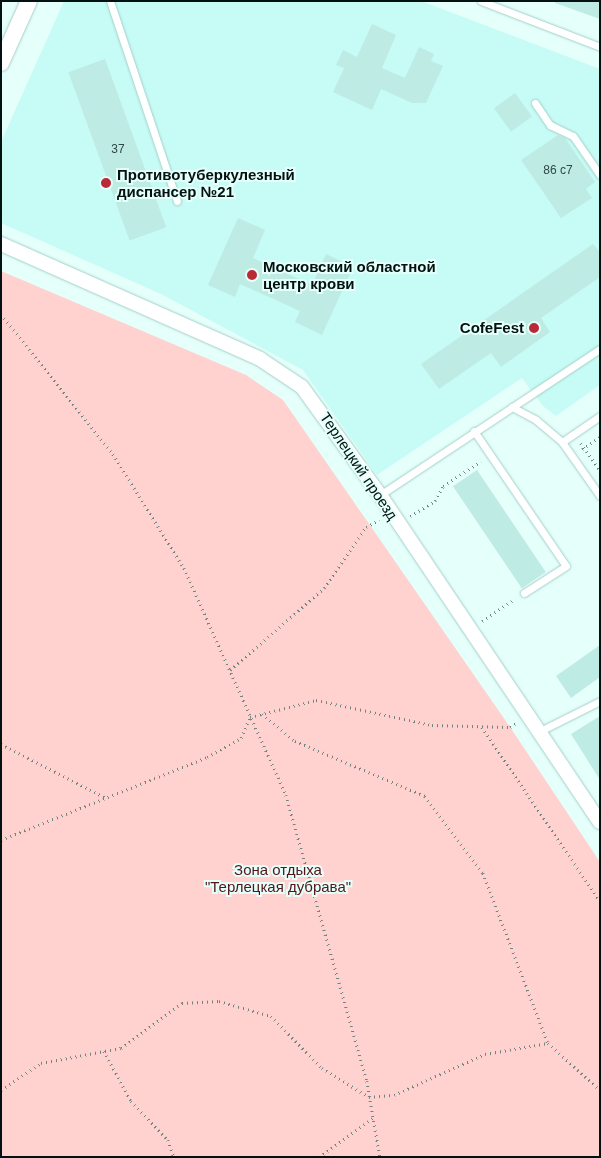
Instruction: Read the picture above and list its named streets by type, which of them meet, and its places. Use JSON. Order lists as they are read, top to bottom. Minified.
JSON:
{"streets":{"street":["Терлецкий проезд"]},"parks":["Зона отдыха \"Терлецкая дубрава\""],"places":["Противотуберкулезный диспансер №21","Московский областной центр крови","CofeFest"],"house_numbers":["37","86 с7"]}
